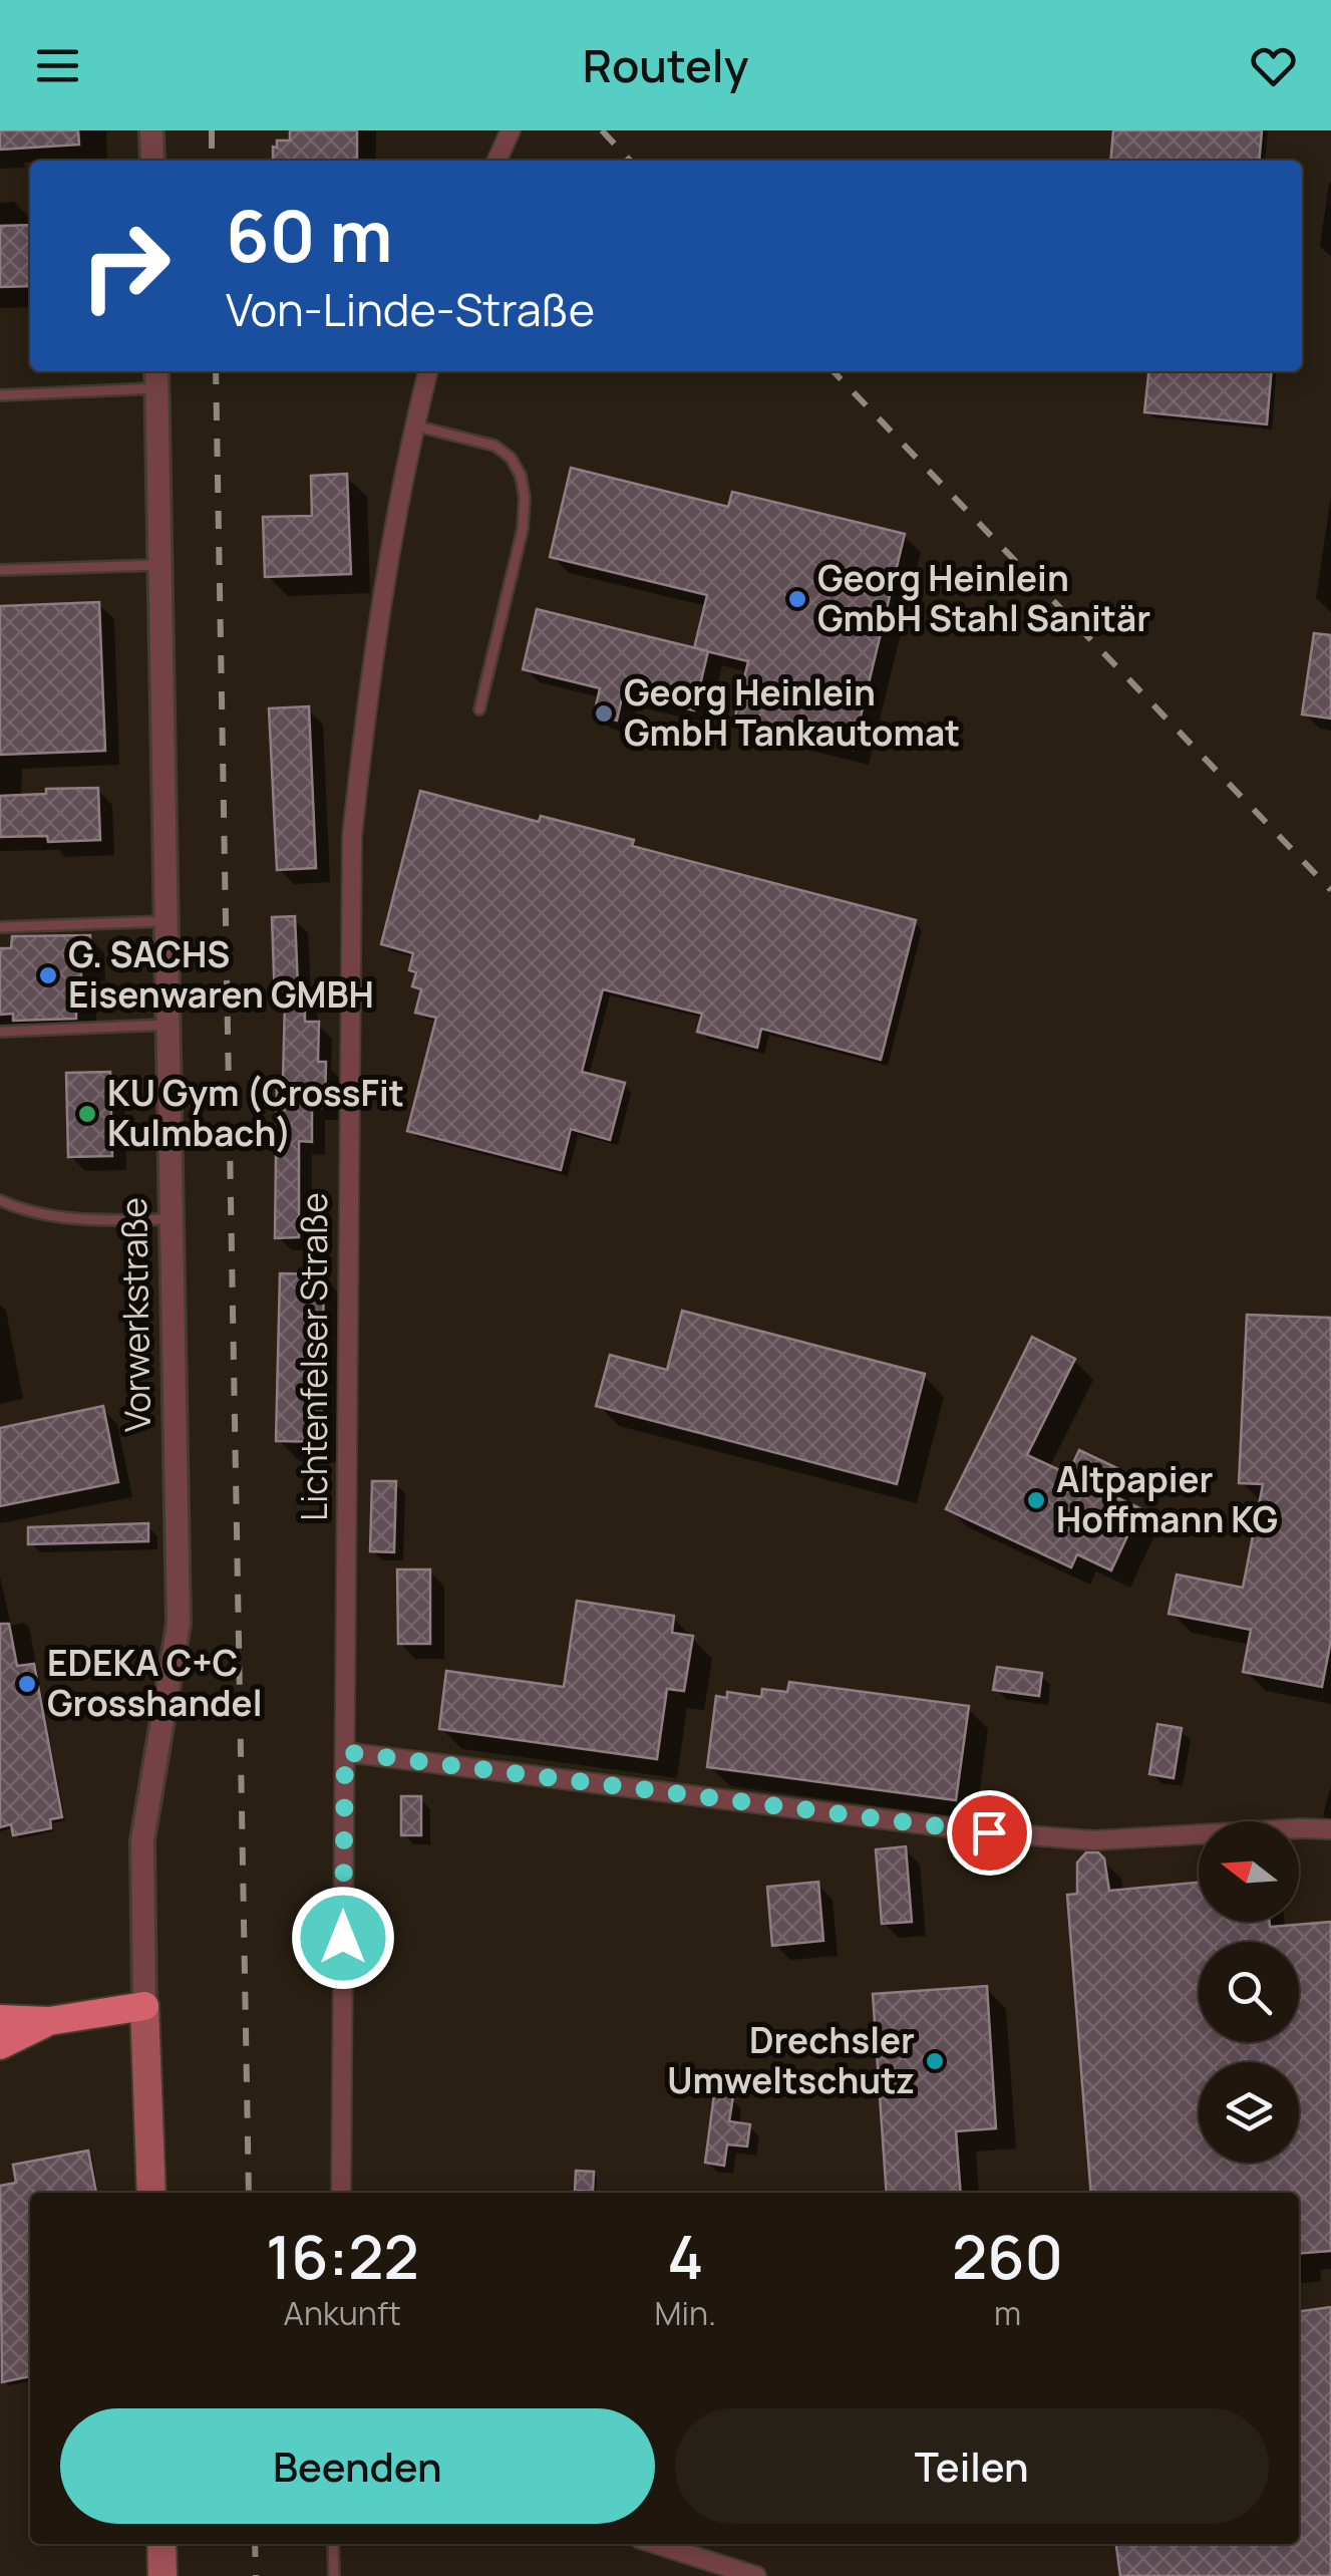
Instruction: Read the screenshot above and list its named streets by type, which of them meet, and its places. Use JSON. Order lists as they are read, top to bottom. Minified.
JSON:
{"streets":{"main road":["Vorwerkstraße"],"street":["Lichtenfelser Straße"]},"places":["Georg Heinlein GmbH Stahl Sanitär","Georg Heinlein GmbH Tankautomat","G. SACHS Eisenwaren GMBH","KU Gym (CrossFit Kulmbach)","Altpapier Hoffmann KG","EDEKA C+C Grosshandel","Drechsler Umweltschutz"],"north":"left","page":{"header":"Routely","turn":["60 m","Von-Linde-Straße"],"eta":["16:22","Ankunft","4","Min.","260","m"],"buttons":["Beenden","Teilen"]}}
